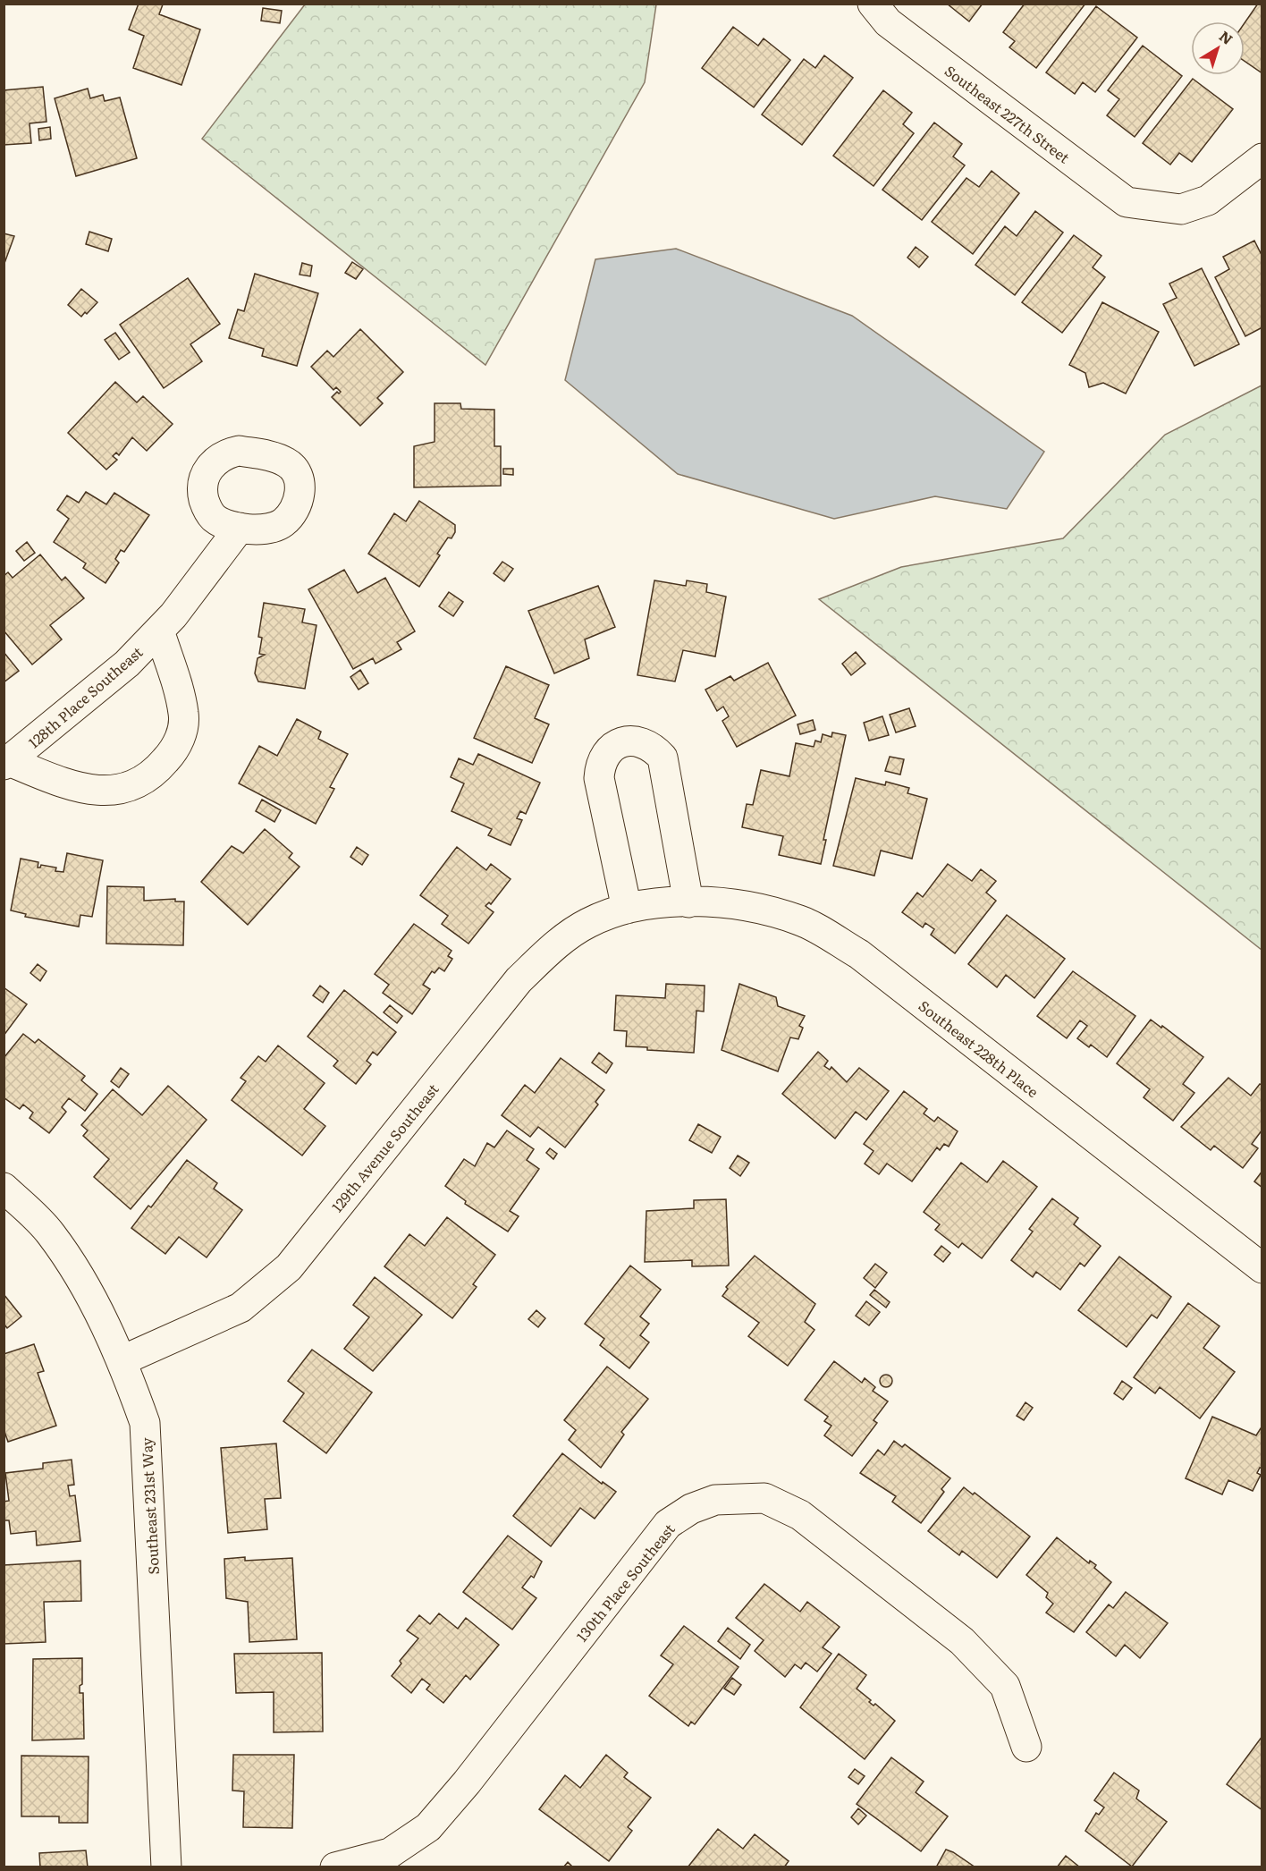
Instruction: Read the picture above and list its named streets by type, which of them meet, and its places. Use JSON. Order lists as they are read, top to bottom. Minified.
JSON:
{"streets":{"street":["Southeast 227th Street","128th Place Southeast","Southeast 228th Place","129th Avenue Southeast","Southeast 231st Way","130th Place Southeast"]},"crossings":[["Southeast 228th Place","129th Avenue Southeast"],["129th Avenue Southeast","Southeast 231st Way"]],"north":"top right"}
